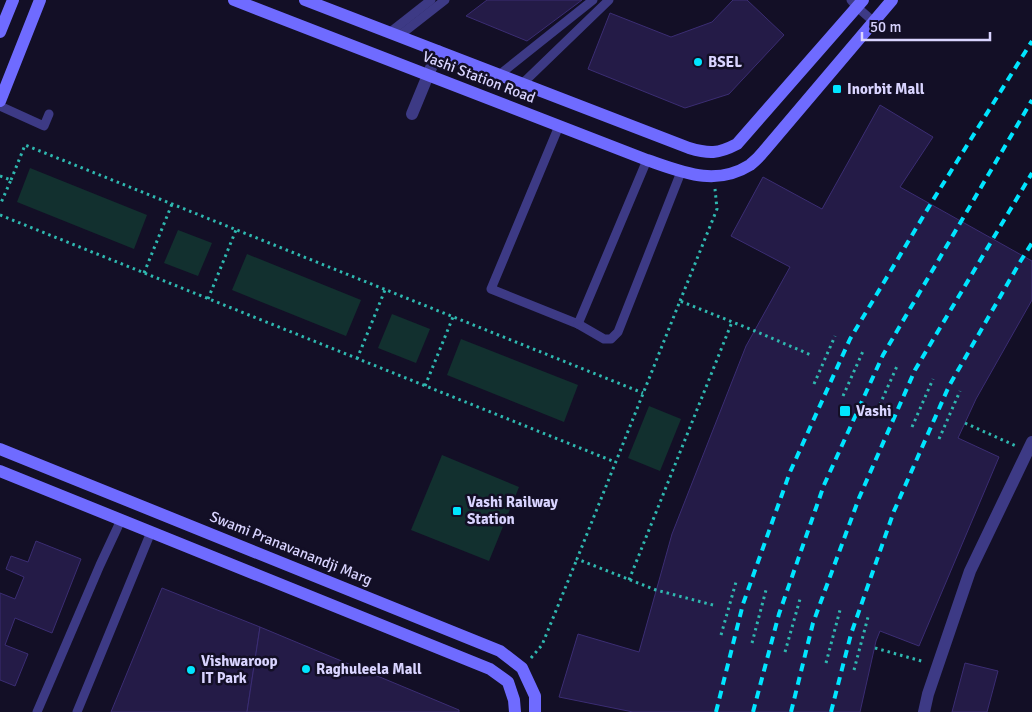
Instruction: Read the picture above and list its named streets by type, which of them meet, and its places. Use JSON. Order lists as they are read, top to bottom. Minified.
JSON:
{"streets":{"main road":["Vashi Station Road","Swami Pranavanandji Marg"]},"places":{"other":["BSEL","Raghuleela Mall","Vishwaroop IT Park"],"transit":["Inorbit Mall","Vashi","Vashi Railway Station"]},"scale_bar":"50 m"}
